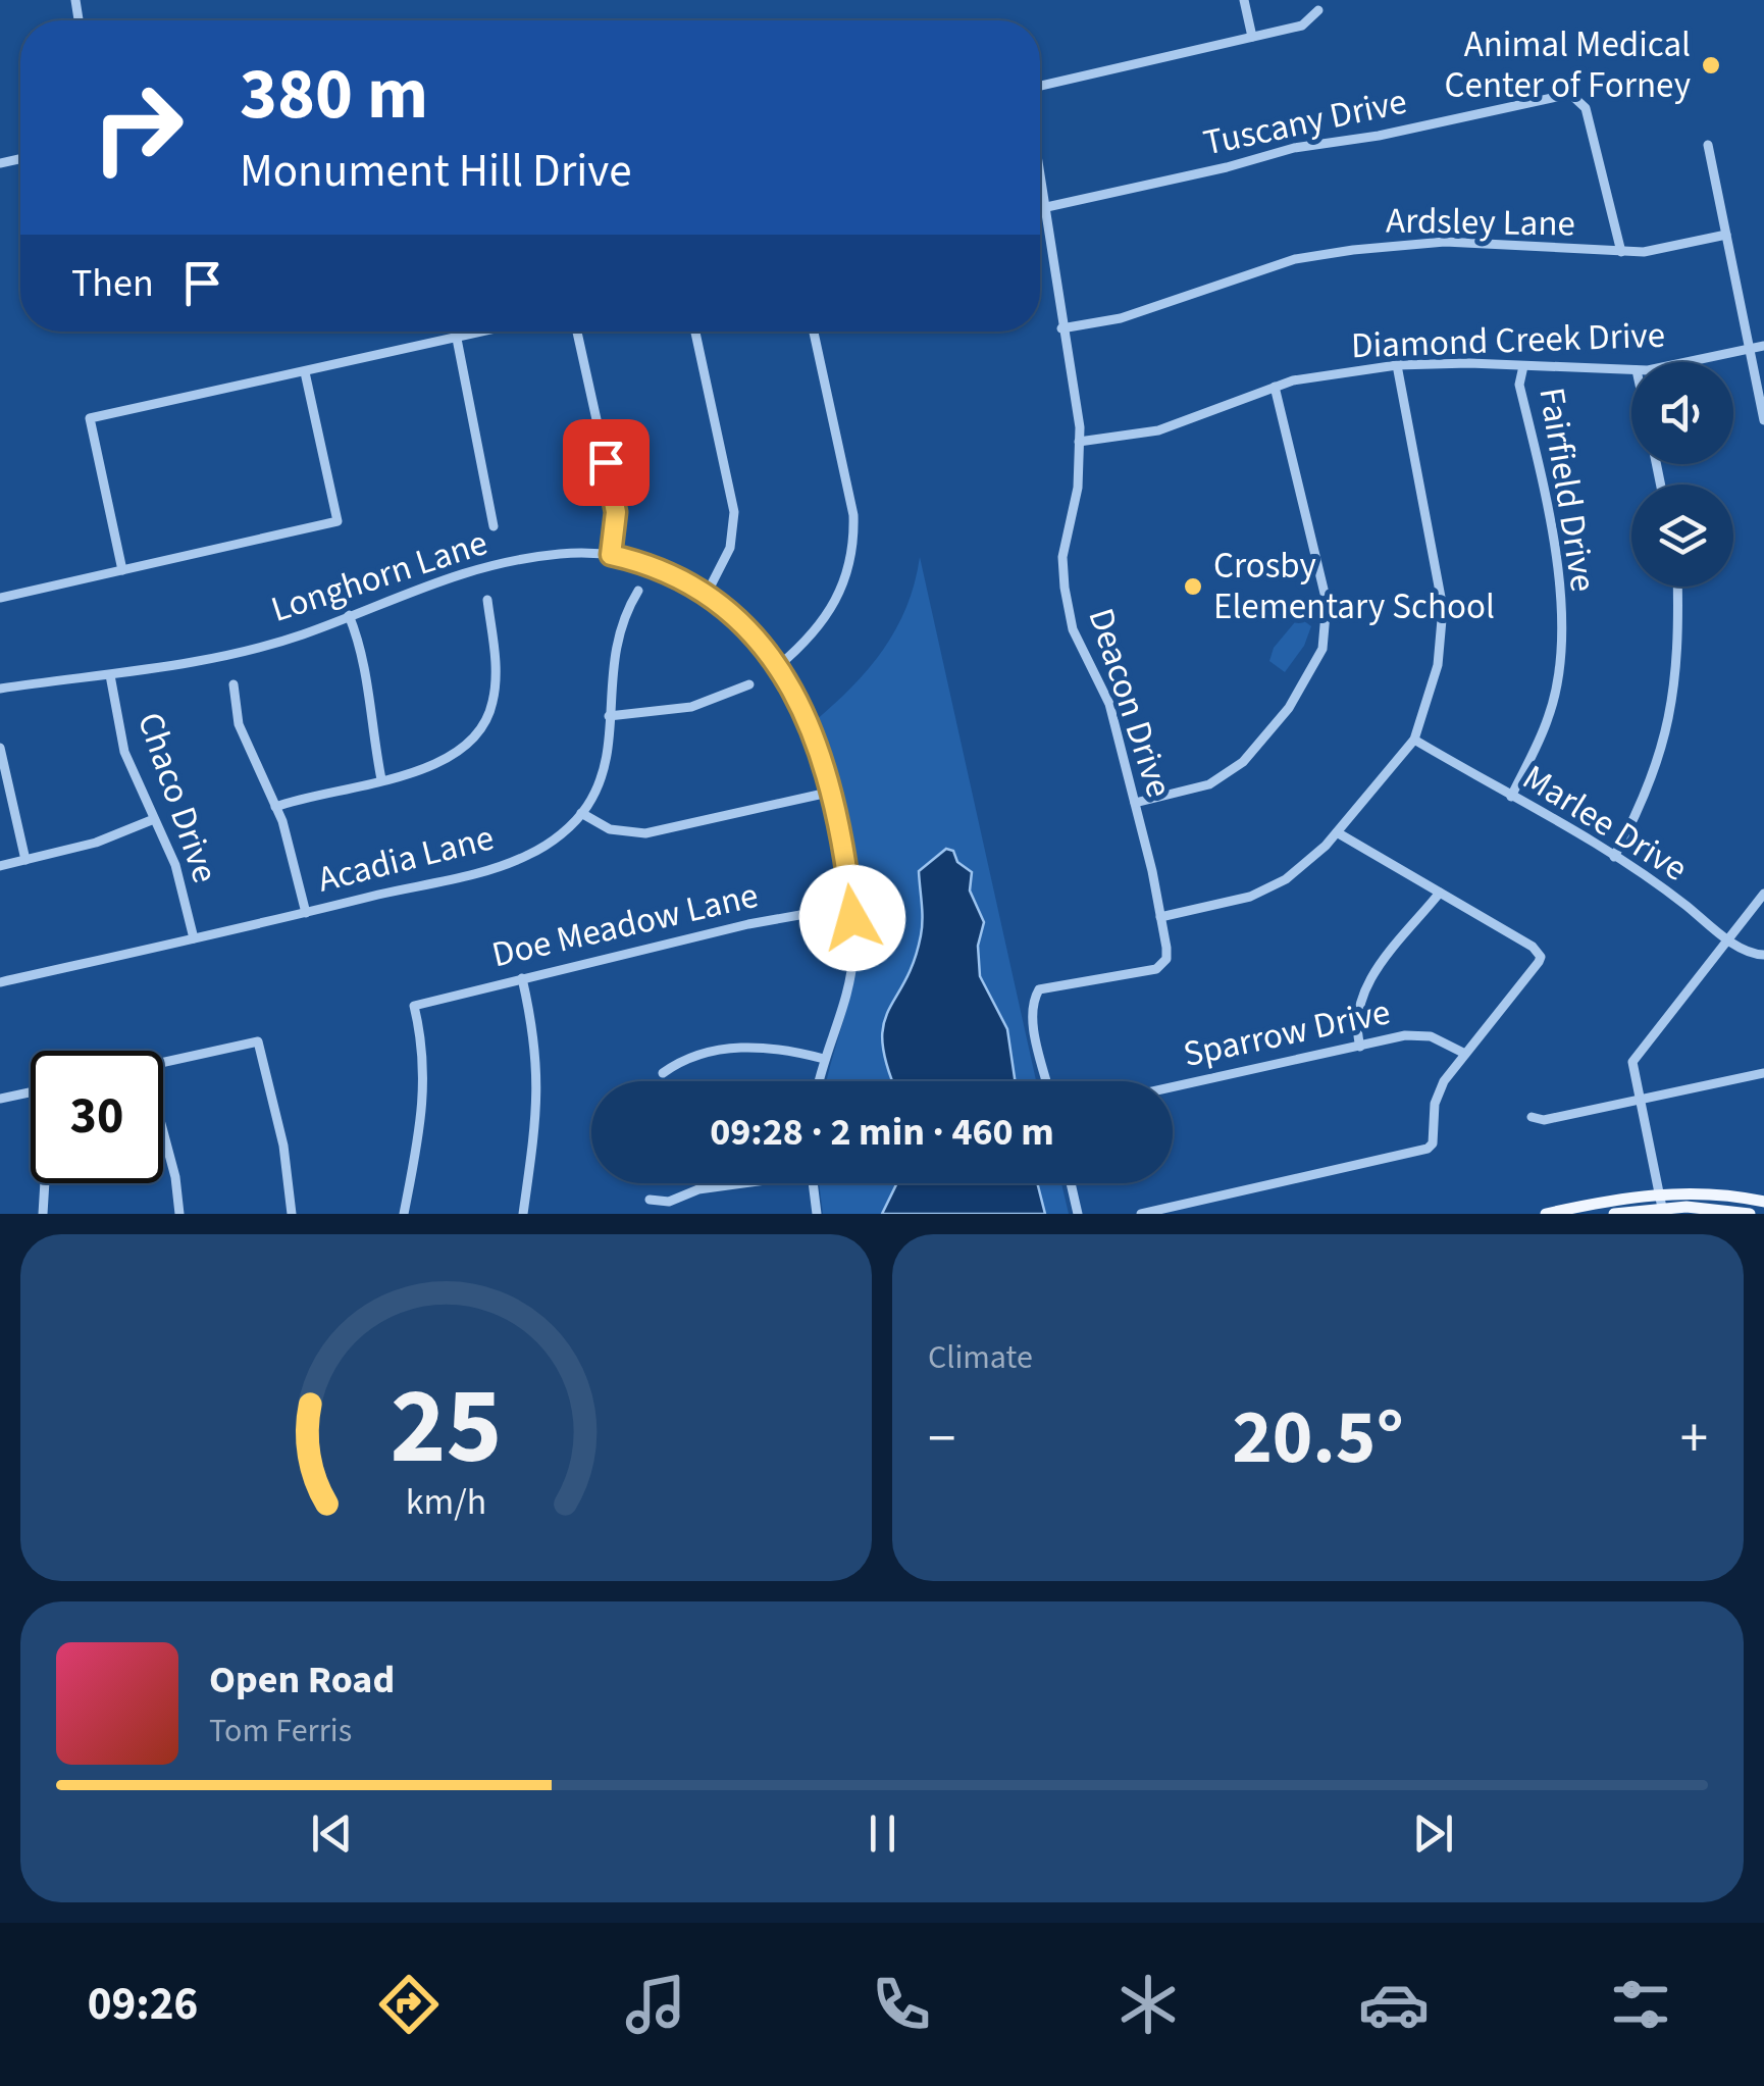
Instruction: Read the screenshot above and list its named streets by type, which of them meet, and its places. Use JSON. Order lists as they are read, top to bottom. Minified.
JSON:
{"streets":{"street":["Tuscany Drive","Ardsley Lane","Diamond Creek Drive","Fairfield Drive","Longhorn Lane","Deacon Drive","Chaco Drive","Marlee Drive","Acadia Lane","Doe Meadow Lane","Sparrow Drive"]},"crossings":[["Tuscany Drive","Ardsley Lane"],["Tuscany Drive","Deacon Drive"],["Ardsley Lane","Deacon Drive"],["Diamond Creek Drive","Fairfield Drive"],["Diamond Creek Drive","Deacon Drive"],["Fairfield Drive","Marlee Drive"],["Longhorn Lane","Chaco Drive"],["Longhorn Lane","Doe Meadow Lane"],["Chaco Drive","Acadia Lane"]],"places":["Animal Medical Center of Forney","Crosby Elementary School"],"page":{"turn":["380 m","Monument Hill Drive"],"then":"Then","limit":"30","trip":"09:28 · 2 min · 460 m","tile":"Climate","heat":["−","20.5°","+"],"song":["Open Road","Tom Ferris"],"tabs":"09:26","gauge":["25","km/h"]}}
